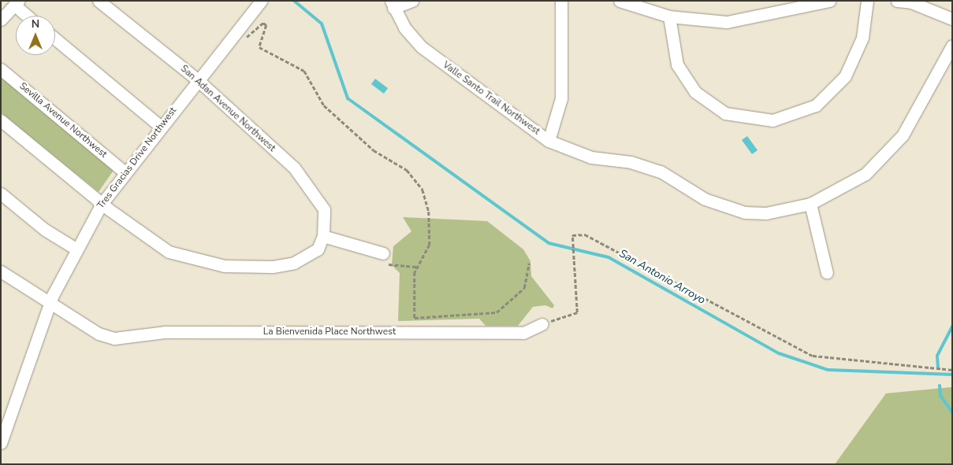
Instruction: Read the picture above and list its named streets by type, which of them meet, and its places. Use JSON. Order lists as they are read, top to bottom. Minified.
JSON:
{"streets":{"street":["Valle Santo Trail Northwest","San Adan Avenue Northwest","Sevilla Avenue Northwest","Tres Gracias Drive Northwest","La Bienvenida Place Northwest"]},"crossings":[["San Adan Avenue Northwest","Tres Gracias Drive Northwest"],["Sevilla Avenue Northwest","Tres Gracias Drive Northwest"],["Tres Gracias Drive Northwest","La Bienvenida Place Northwest"]],"water":["San Antonio Arroyo"],"north":"top"}
